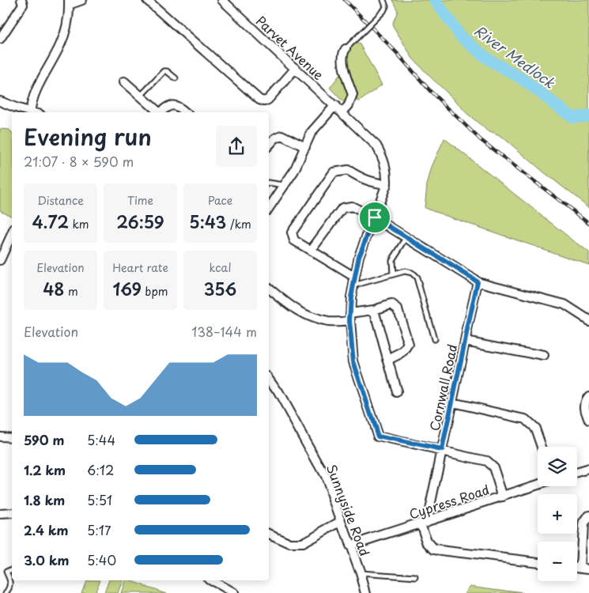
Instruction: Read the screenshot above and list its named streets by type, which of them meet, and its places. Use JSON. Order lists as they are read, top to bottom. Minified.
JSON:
{"streets":{"street":["Parvet Avenue","Cornwall Road","Cypress Road","Sunnyside Road"]},"crossings":[["Cornwall Road","Cypress Road"],["Cypress Road","Sunnyside Road"]],"water":["River Medlock"],"page":{"heading":["Evening run","21:07 · 8 × 590 m"],"stats":[["Distance","4.72 km"],["Time","26:59"],["Pace","5:43 /km"],["Elevation","48 m"],["Heart rate","169 bpm"],["kcal","356"]],"chart":["Elevation","138–144 m"],"list":[{"name":"590 m","note":"5:44"},{"name":"1.2 km","note":"6:12"},{"name":"1.8 km","note":"5:51"},{"name":"2.4 km","note":"5:17"},{"name":"3.0 km","note":"5:40"}],"map_buttons":["+","−"]}}
